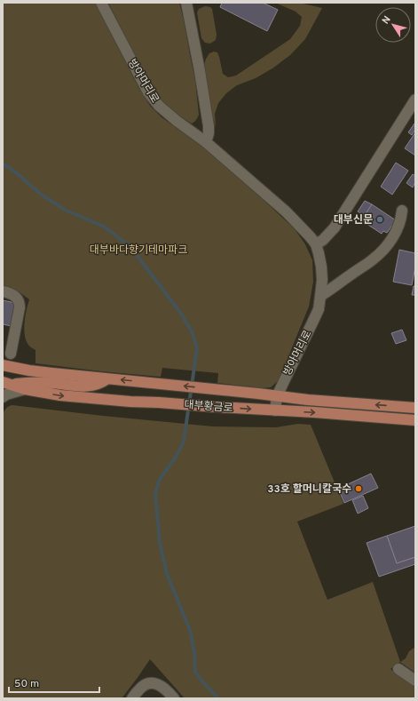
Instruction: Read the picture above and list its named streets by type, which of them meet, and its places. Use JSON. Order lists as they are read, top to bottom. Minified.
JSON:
{"streets":{"main road":["대부황금로"],"street":["방아머리로"]},"crossings":[["방아머리로","대부황금로"]],"parks":["대부바다향기테마파크"],"places":["대부신문","33호 할머니칼국수"],"scale_bar":"50 m","north":"top left"}
